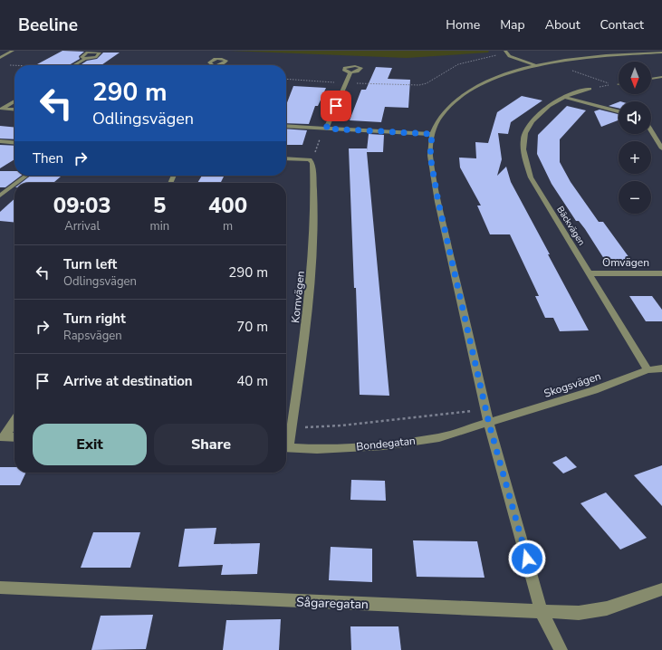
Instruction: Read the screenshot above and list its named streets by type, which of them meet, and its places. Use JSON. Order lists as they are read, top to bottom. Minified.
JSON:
{"streets":{"street":["Bäckvägen","Omvägen","Kornvägen","Skogsvägen","Bondegatan","Sågaregatan"]},"crossings":[["Bäckvägen","Omvägen"],["Bäckvägen","Skogsvägen"],["Skogsvägen","Bondegatan"]],"north":"bottom","page":{"header":"Beeline","nav":["Home","Map","About","Contact"],"map_buttons":["+","−"],"turn":["290 m","Odlingsvägen"],"then":"Then","eta":["09:03","Arrival","5","min","400","m"],"list":[{"name":"Turn left","note":"Odlingsvägen","value":"290 m"},{"name":"Turn right","note":"Rapsvägen","value":"70 m"},{"name":"Arrive at destination","value":"40 m"}],"buttons":["Exit","Share"]}}
